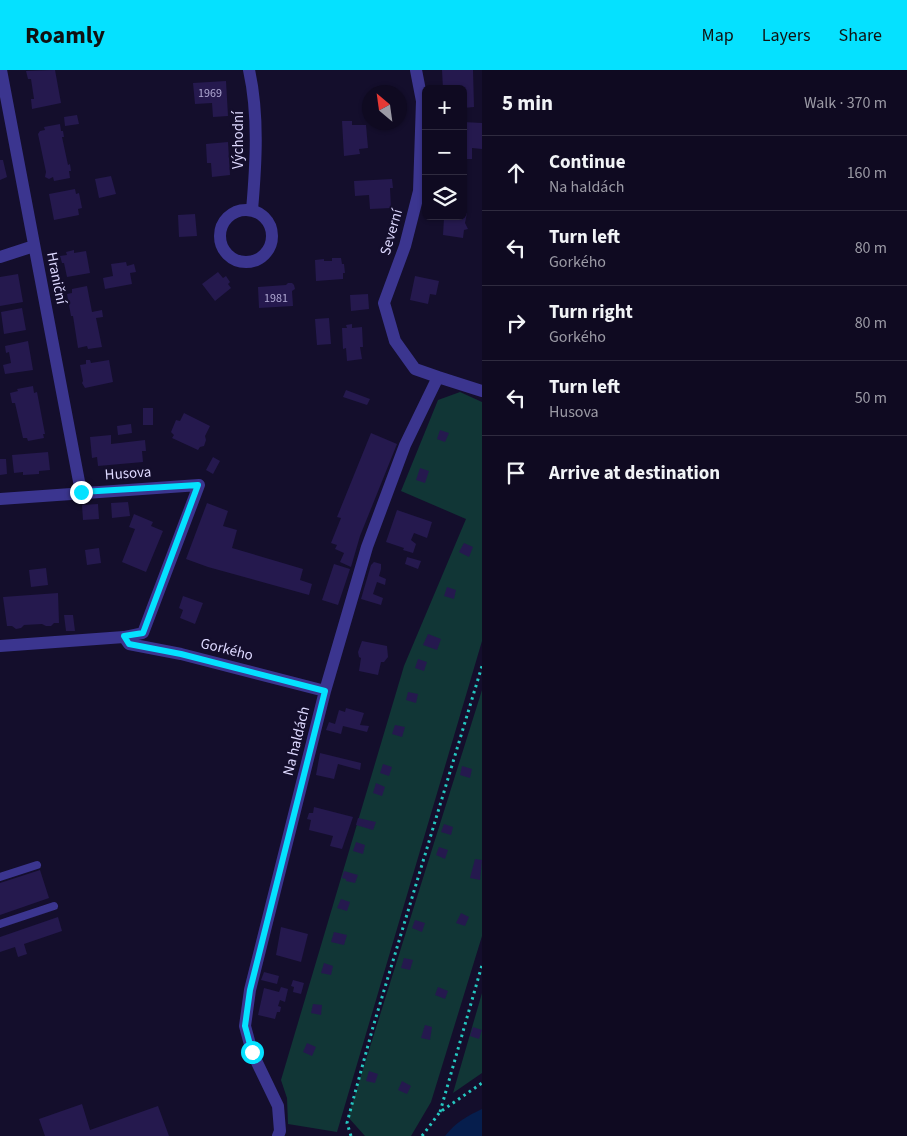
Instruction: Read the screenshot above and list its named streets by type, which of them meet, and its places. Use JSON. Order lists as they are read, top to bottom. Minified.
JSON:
{"streets":{"street":["Východní","Severní","Hraniční","Husova","Gorkého","Na haldách"]},"crossings":[["Severní","Na haldách"],["Hraniční","Husova"],["Husova","Gorkého"],["Gorkého","Na haldách"]],"house_numbers":["1969","1981"],"north":"top left","page":{"header":"Roamly","nav":["Map","Layers","Share"],"heading":["5 min","Walk · 370 m"],"map_buttons":["+","−"],"list":[["Continue","Na haldách","160 m"],["Turn left","Gorkého","80 m"],["Turn right","Gorkého","80 m"],["Turn left","Husova","50 m"],"Arrive at destination"]}}
